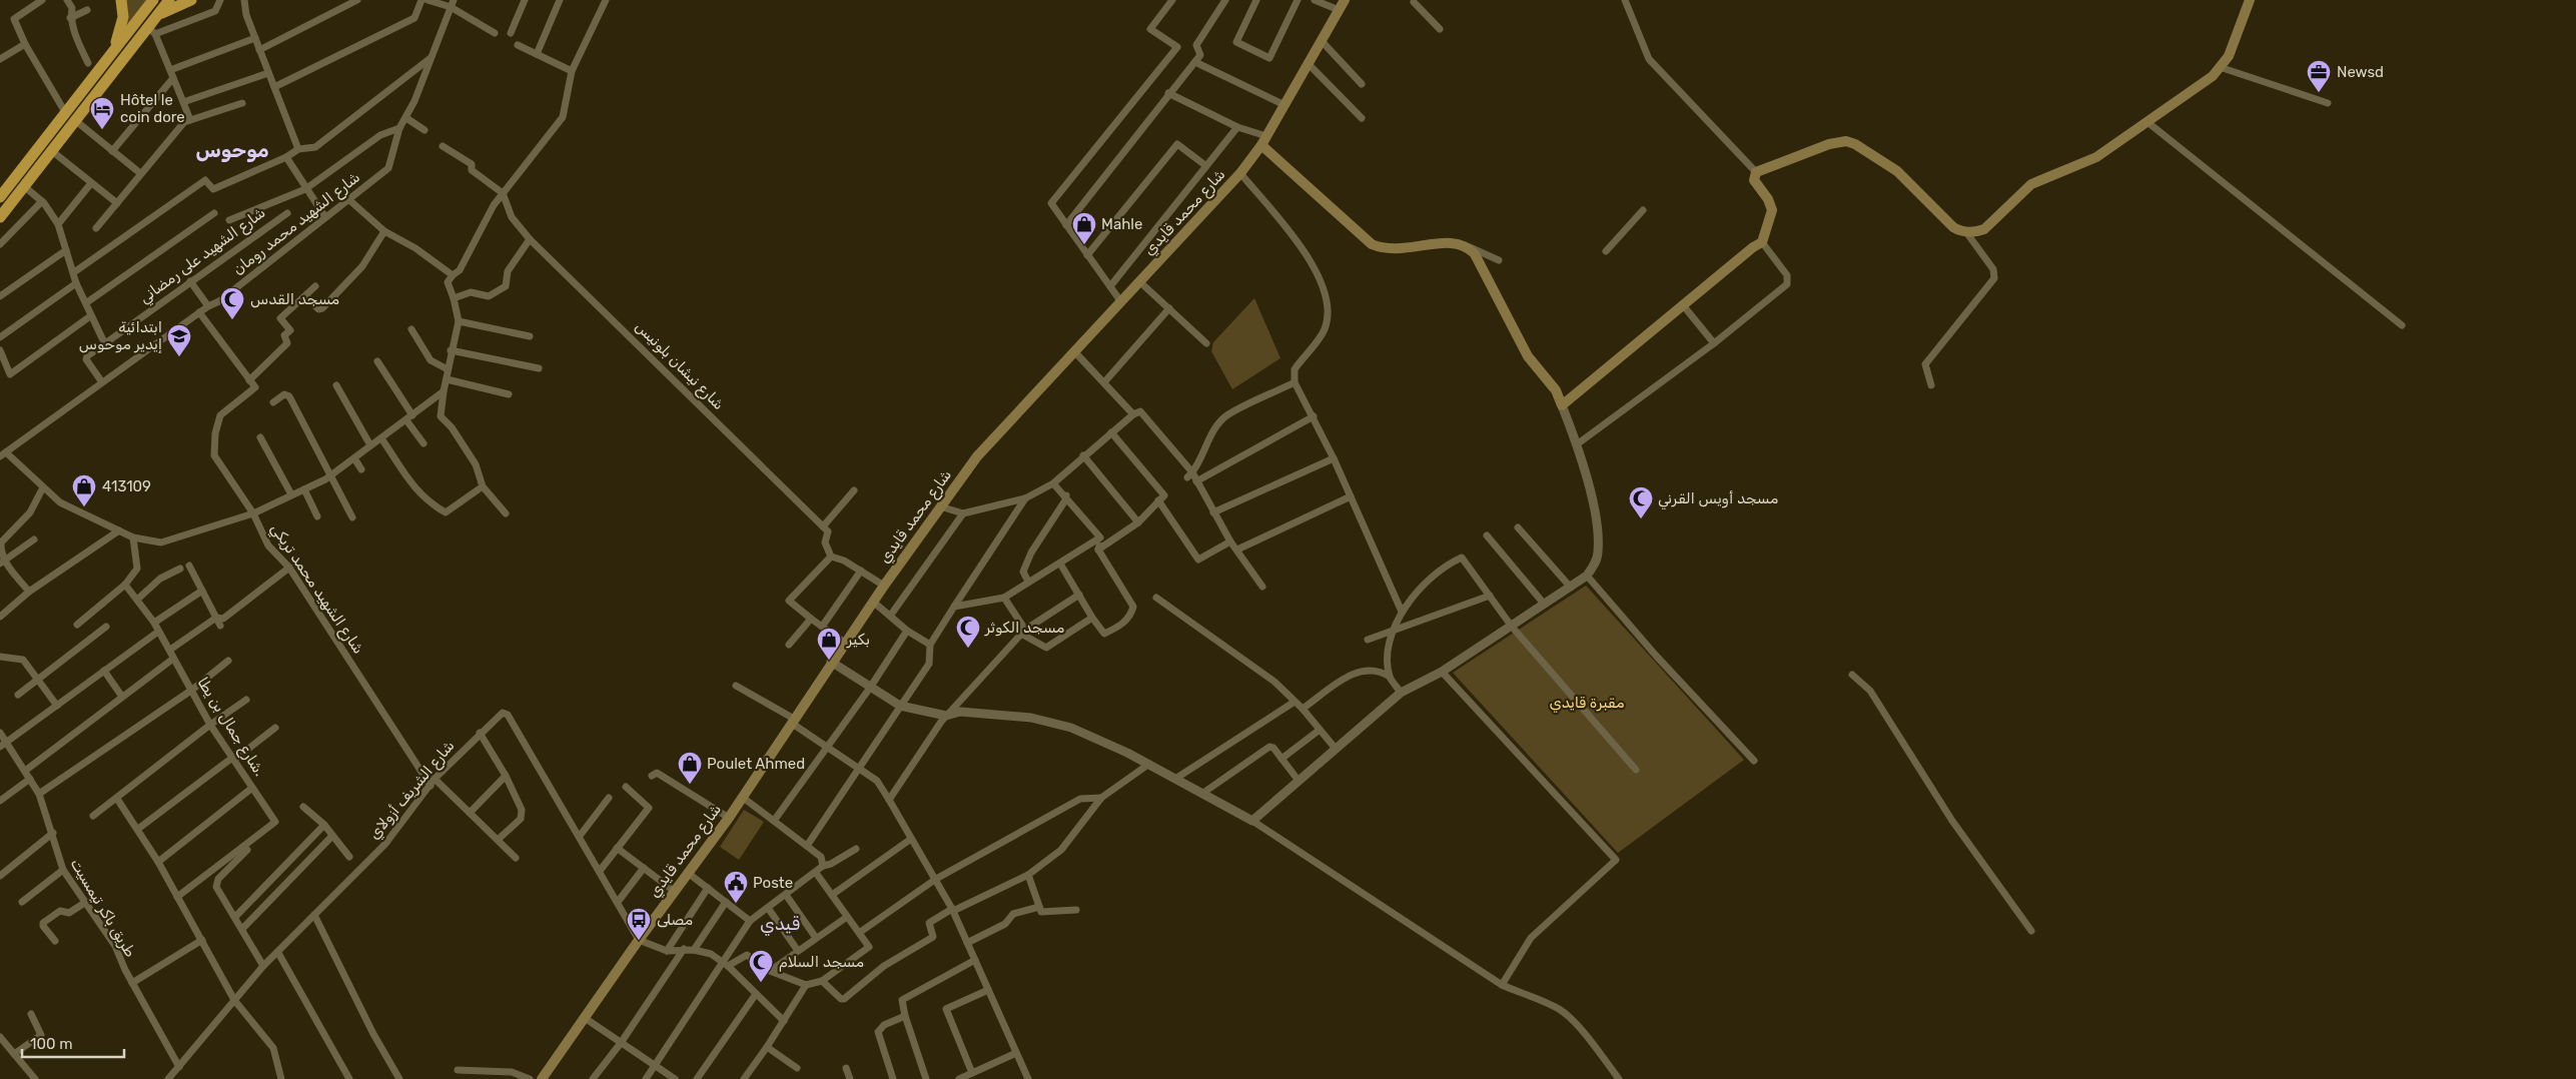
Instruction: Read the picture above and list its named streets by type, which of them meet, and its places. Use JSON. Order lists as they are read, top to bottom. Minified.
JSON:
{"streets":{"main road":["شارع محمد قايدي"],"street":["شارع الشهيد محمد رومان","شارع الشهيد على رمضاني","شارع نيشان بلونيس","شارع الشهيد محمد تريكي","شارع جمال بن يطا.","شارع الشريف أزولاي","طريق باكر تيمسيت"]},"crossings":[["شارع محمد قايدي","شارع الشريف أزولاي"],["شارع الشهيد محمد رومان","شارع الشهيد على رمضاني"],["شارع الشهيد محمد تريكي","شارع الشريف أزولاي"],["شارع الشريف أزولاي","طريق باكر تيمسيت"]],"districts":["موحوس","قيدي"],"parks":["مقبرة قايدي"],"places":{"office":["Newsd"],"hotel":["Hôtel le coin dore"],"shop":["Mahle","413109","بكير","Poulet Ahmed"],"mosque":["مسجد القدس","مسجد أويس القرني","مسجد الكوثر","مسجد السلام"],"school or university":["ابتدائية إيدير موحوس"],"public building":["Poste"],"bus stop":["مصلى"]},"scale_bar":"100 m"}
